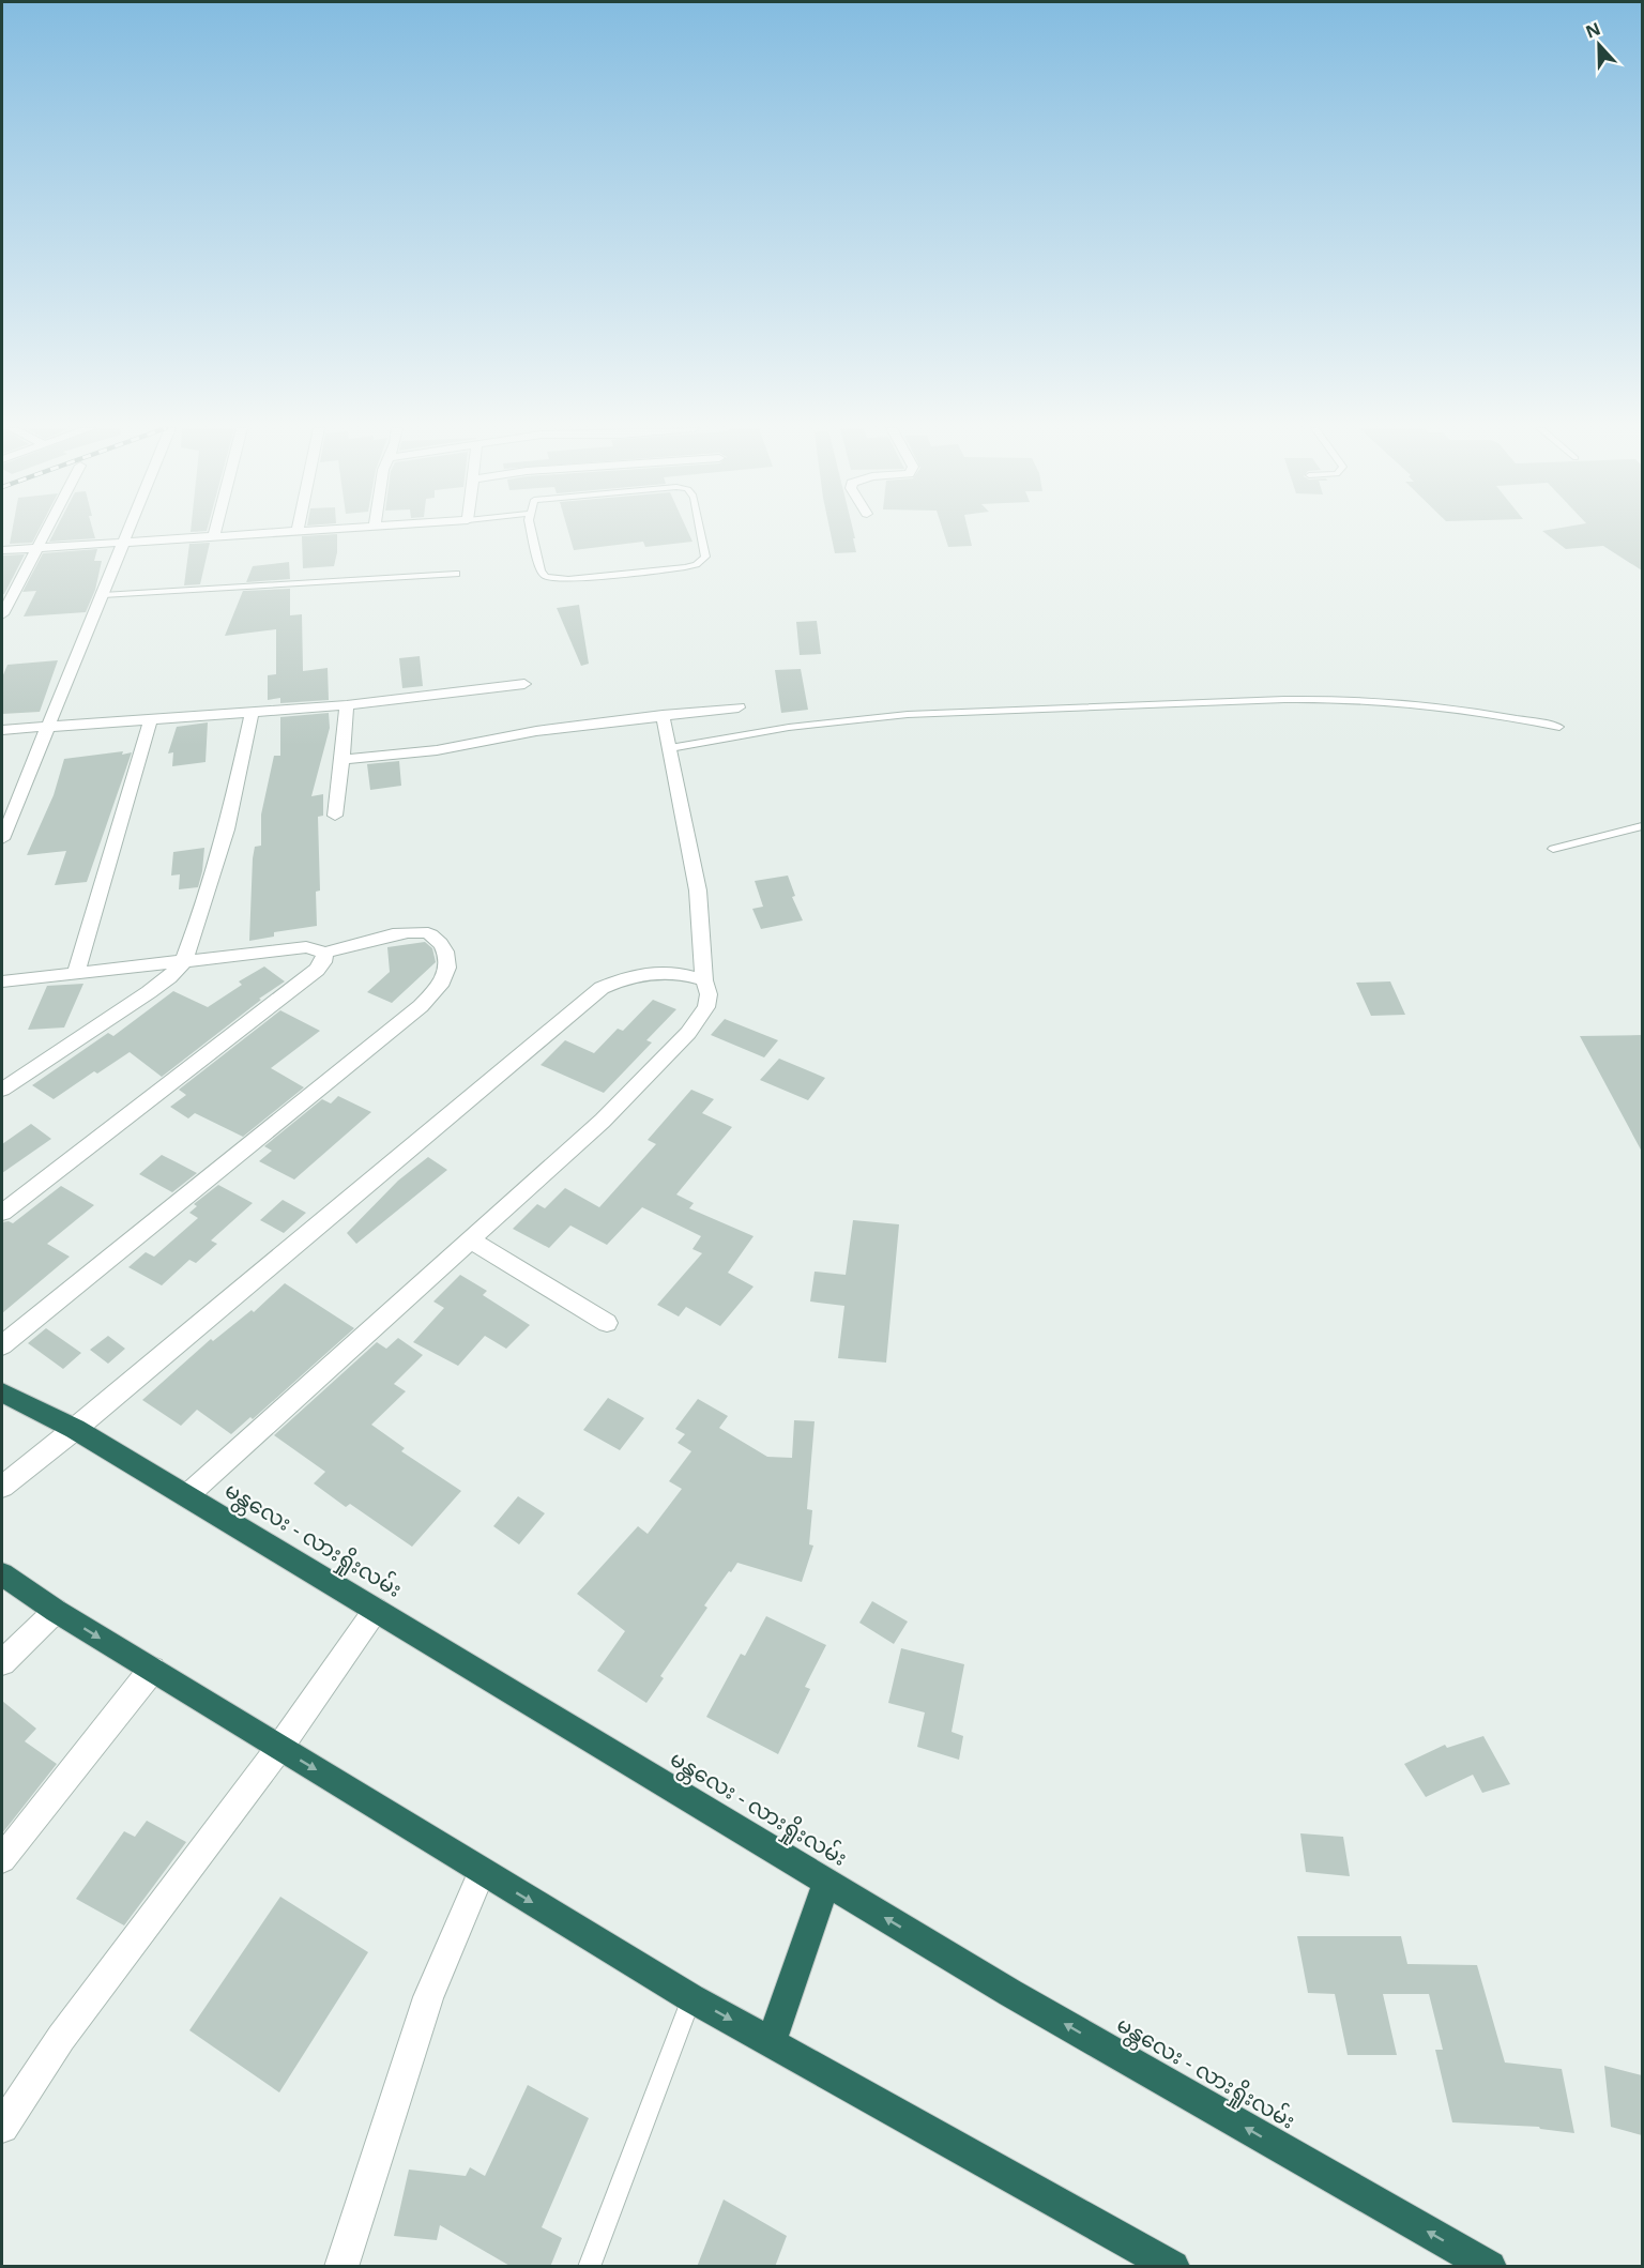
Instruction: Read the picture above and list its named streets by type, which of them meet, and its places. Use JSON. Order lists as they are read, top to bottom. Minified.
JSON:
{"streets":{"highway":["မန္တလေး - လားရှိုးလမ်း"]},"north":"top"}
